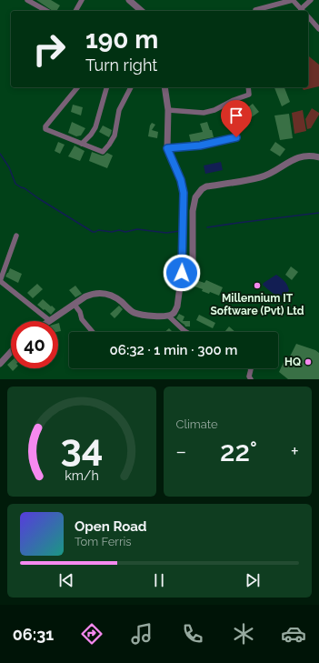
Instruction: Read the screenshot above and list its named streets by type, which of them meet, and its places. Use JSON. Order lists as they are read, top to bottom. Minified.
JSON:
{"places":["Millennium IT Software (Pvt) Ltd","HQ"],"page":{"turn":["190 m","Turn right"],"limit":"40","trip":"06:32 · 1 min · 300 m","tile":"Climate","heat":["−","22°","+"],"song":["Open Road","Tom Ferris"],"tabs":"06:31","gauge":["34","km/h"]}}
